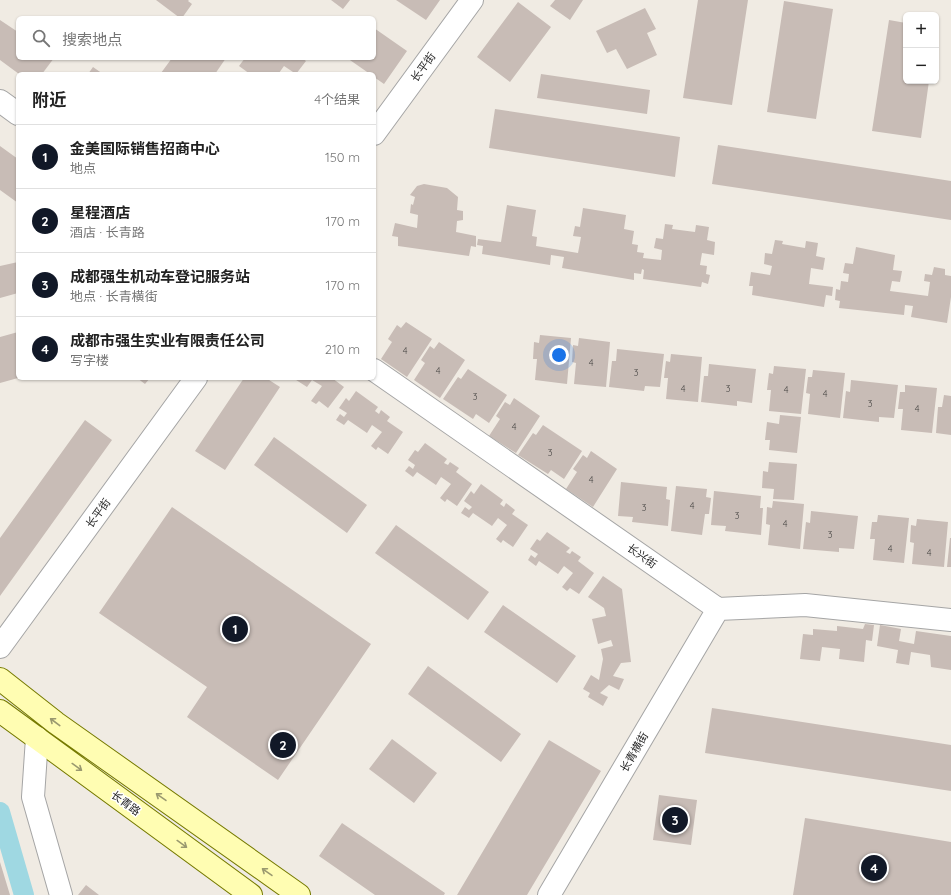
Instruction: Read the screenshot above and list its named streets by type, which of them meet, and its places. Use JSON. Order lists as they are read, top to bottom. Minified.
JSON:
{"streets":{"main road":["长青路"],"street":["长平街","长兴街","长青横街"]},"crossings":[["长兴街","长青横街"]],"house_numbers":["4","4","4","3","4","3","4","4","3","3","4","4","3","4","4","3","3","4","3","4","4"],"page":{"map_buttons":["+","−"],"search":"搜索地点","heading":["附近","4个结果"],"list":[{"mark":"1","name":"金美国际销售招商中心","note":"地点","value":"150 m"},{"mark":"2","name":"星程酒店","note":"酒店 · 长青路","value":"170 m"},{"mark":"3","name":"成都强生机动车登记服务站","note":"地点 · 长青横街","value":"170 m"},{"mark":"4","name":"成都市强生实业有限责任公司","note":"写字楼","value":"210 m"}],"pins":["1","2","3","4"]}}
